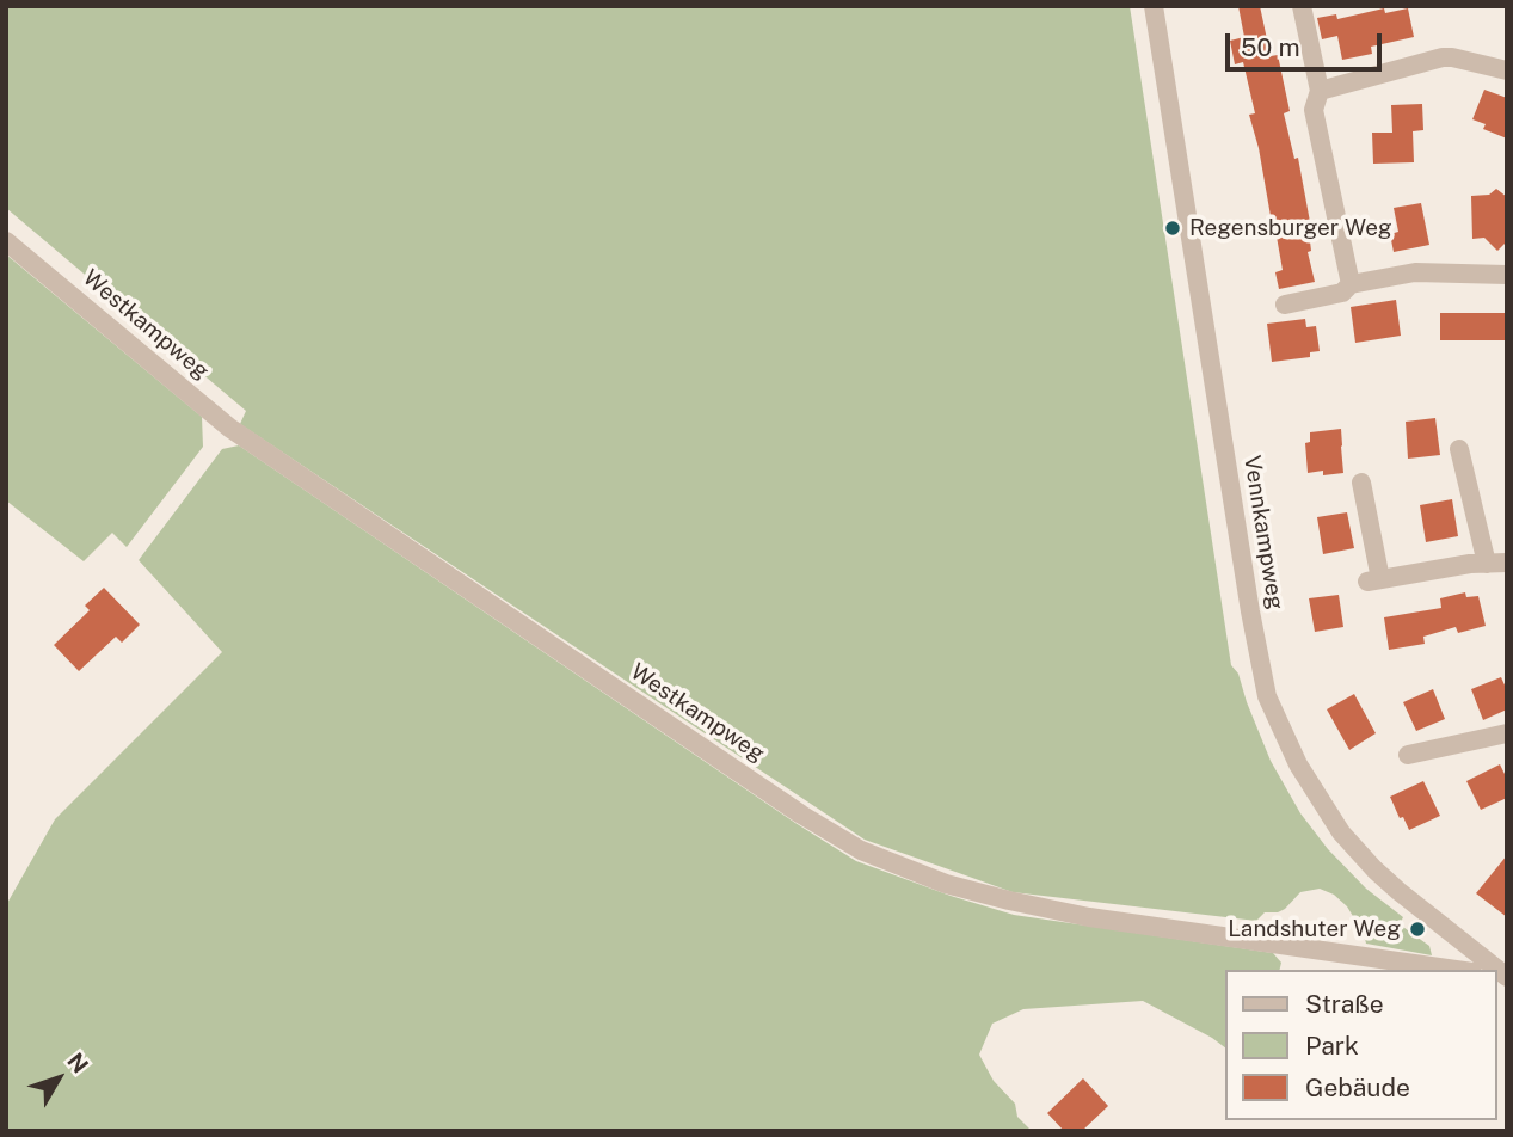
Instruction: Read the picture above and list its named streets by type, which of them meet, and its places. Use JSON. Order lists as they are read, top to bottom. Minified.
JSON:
{"streets":{"street":["Westkampweg","Vennkampweg"]},"places":["Regensburger Weg","Landshuter Weg"],"legend":["Straße","Park","Gebäude"],"scale_bar":"50 m","north":"top right"}
